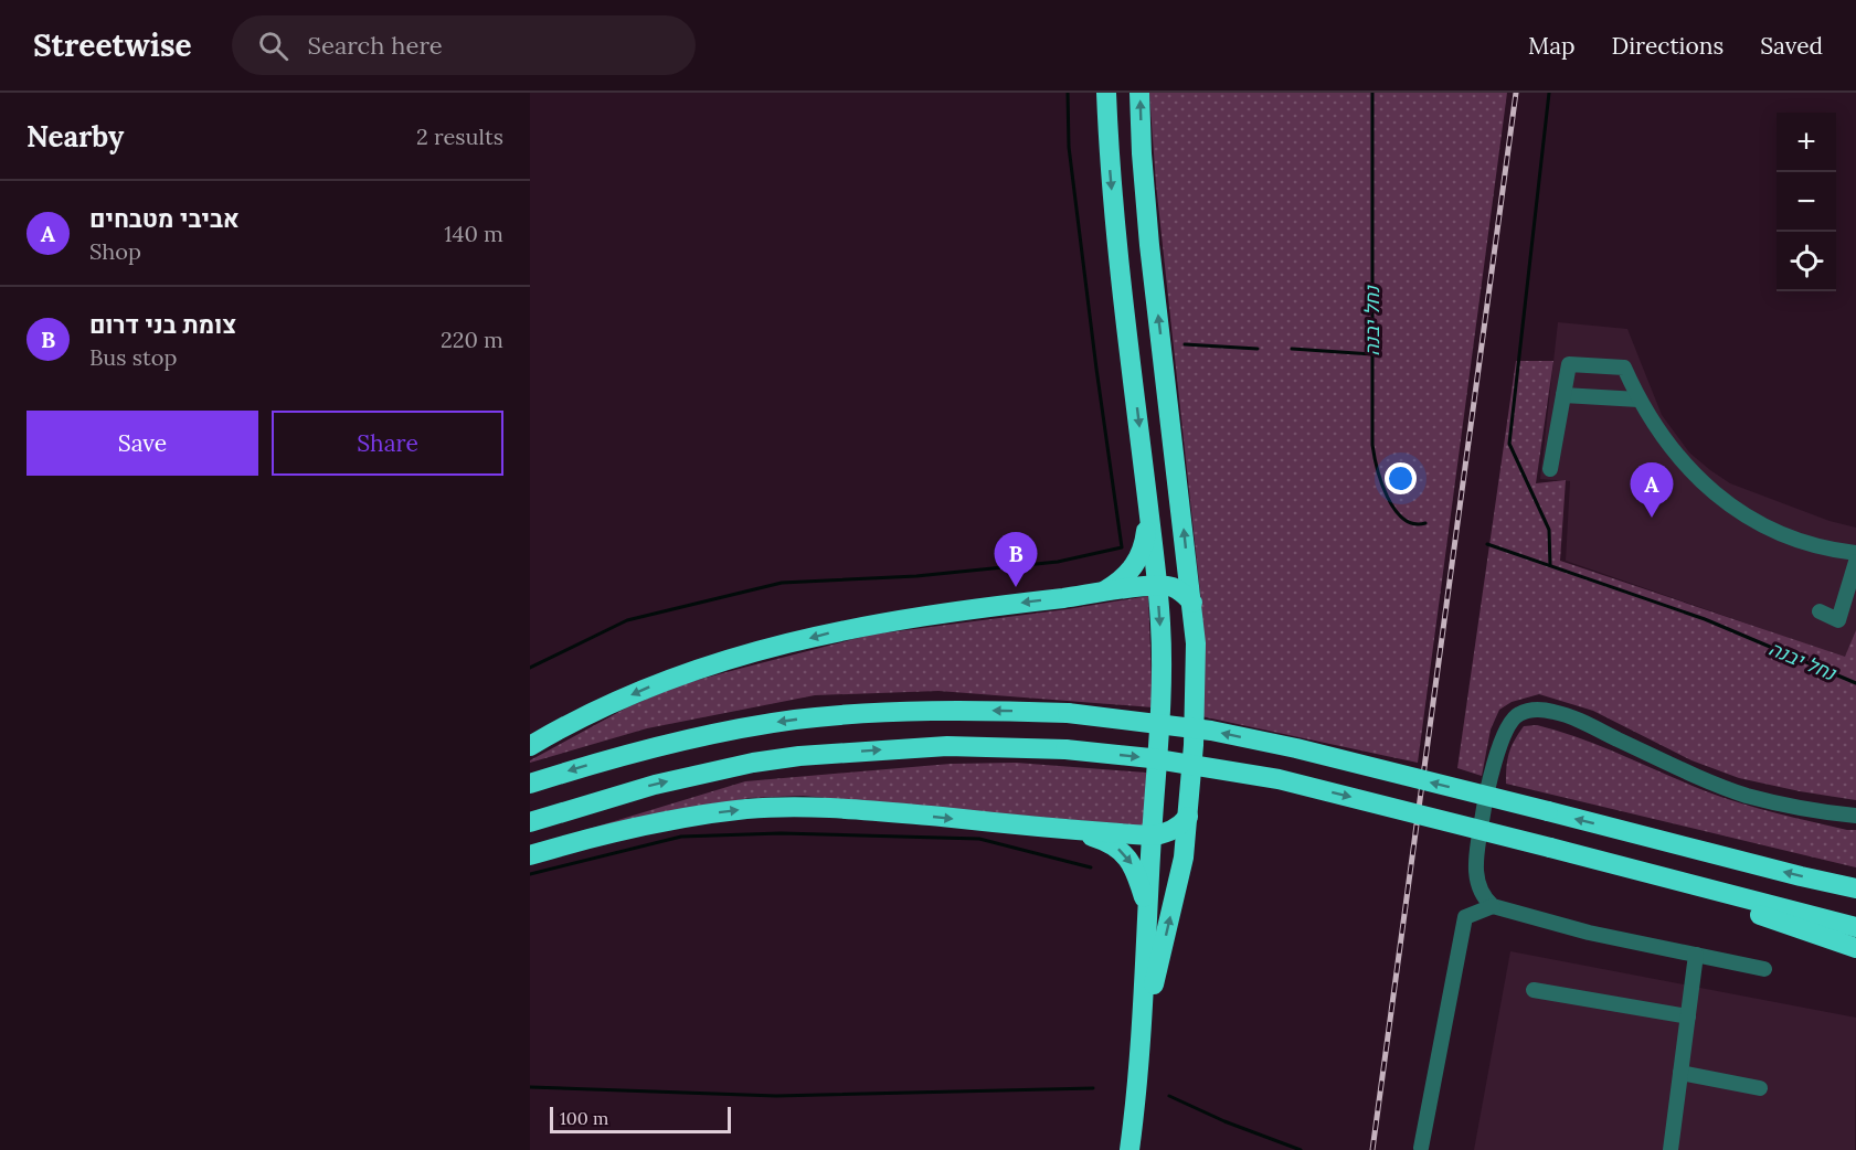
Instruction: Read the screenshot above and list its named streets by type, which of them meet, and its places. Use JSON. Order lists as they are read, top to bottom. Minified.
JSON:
{"water":["נחל יבנה"],"scale_bar":"100 m","page":{"header":"Streetwise","search":"Search here","nav":["Map","Directions","Saved"],"heading":["Nearby","2 results"],"map_buttons":["+","−"],"list":[{"mark":"A","name":"אביבי מטבחים","note":"Shop","value":"140 m"},{"mark":"B","name":"צומת בני דרום","note":"Bus stop","value":"220 m"}],"buttons":["Save","Share"],"pins":["A","B"],"scale":"100 m"}}
